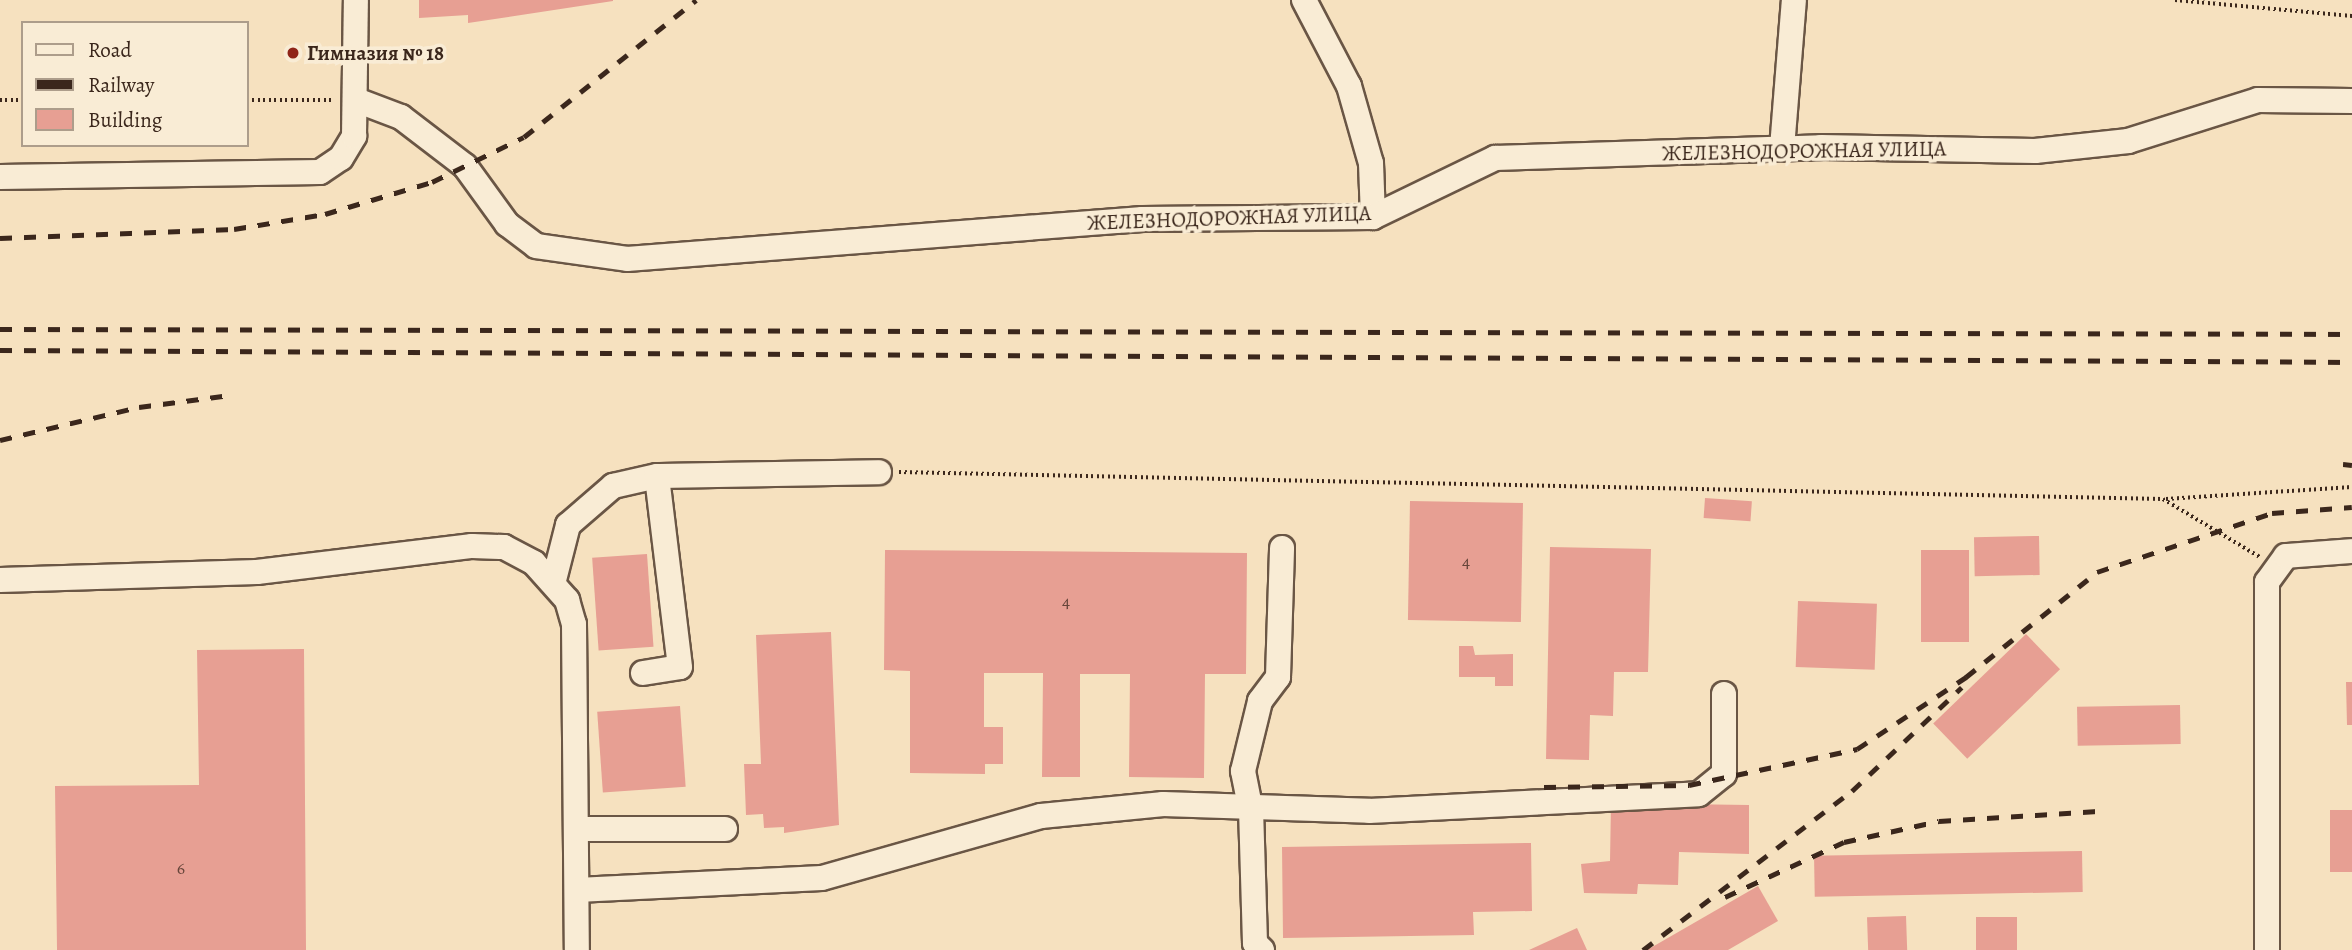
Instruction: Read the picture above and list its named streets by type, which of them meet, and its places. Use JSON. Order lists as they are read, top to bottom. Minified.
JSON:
{"streets":{"street":["ЖЕЛЕЗНОДОРОЖНАЯ УЛИЦА"]},"places":["Гимназия № 18"],"house_numbers":["4","4","6"],"legend":["Road","Railway","Building"]}
